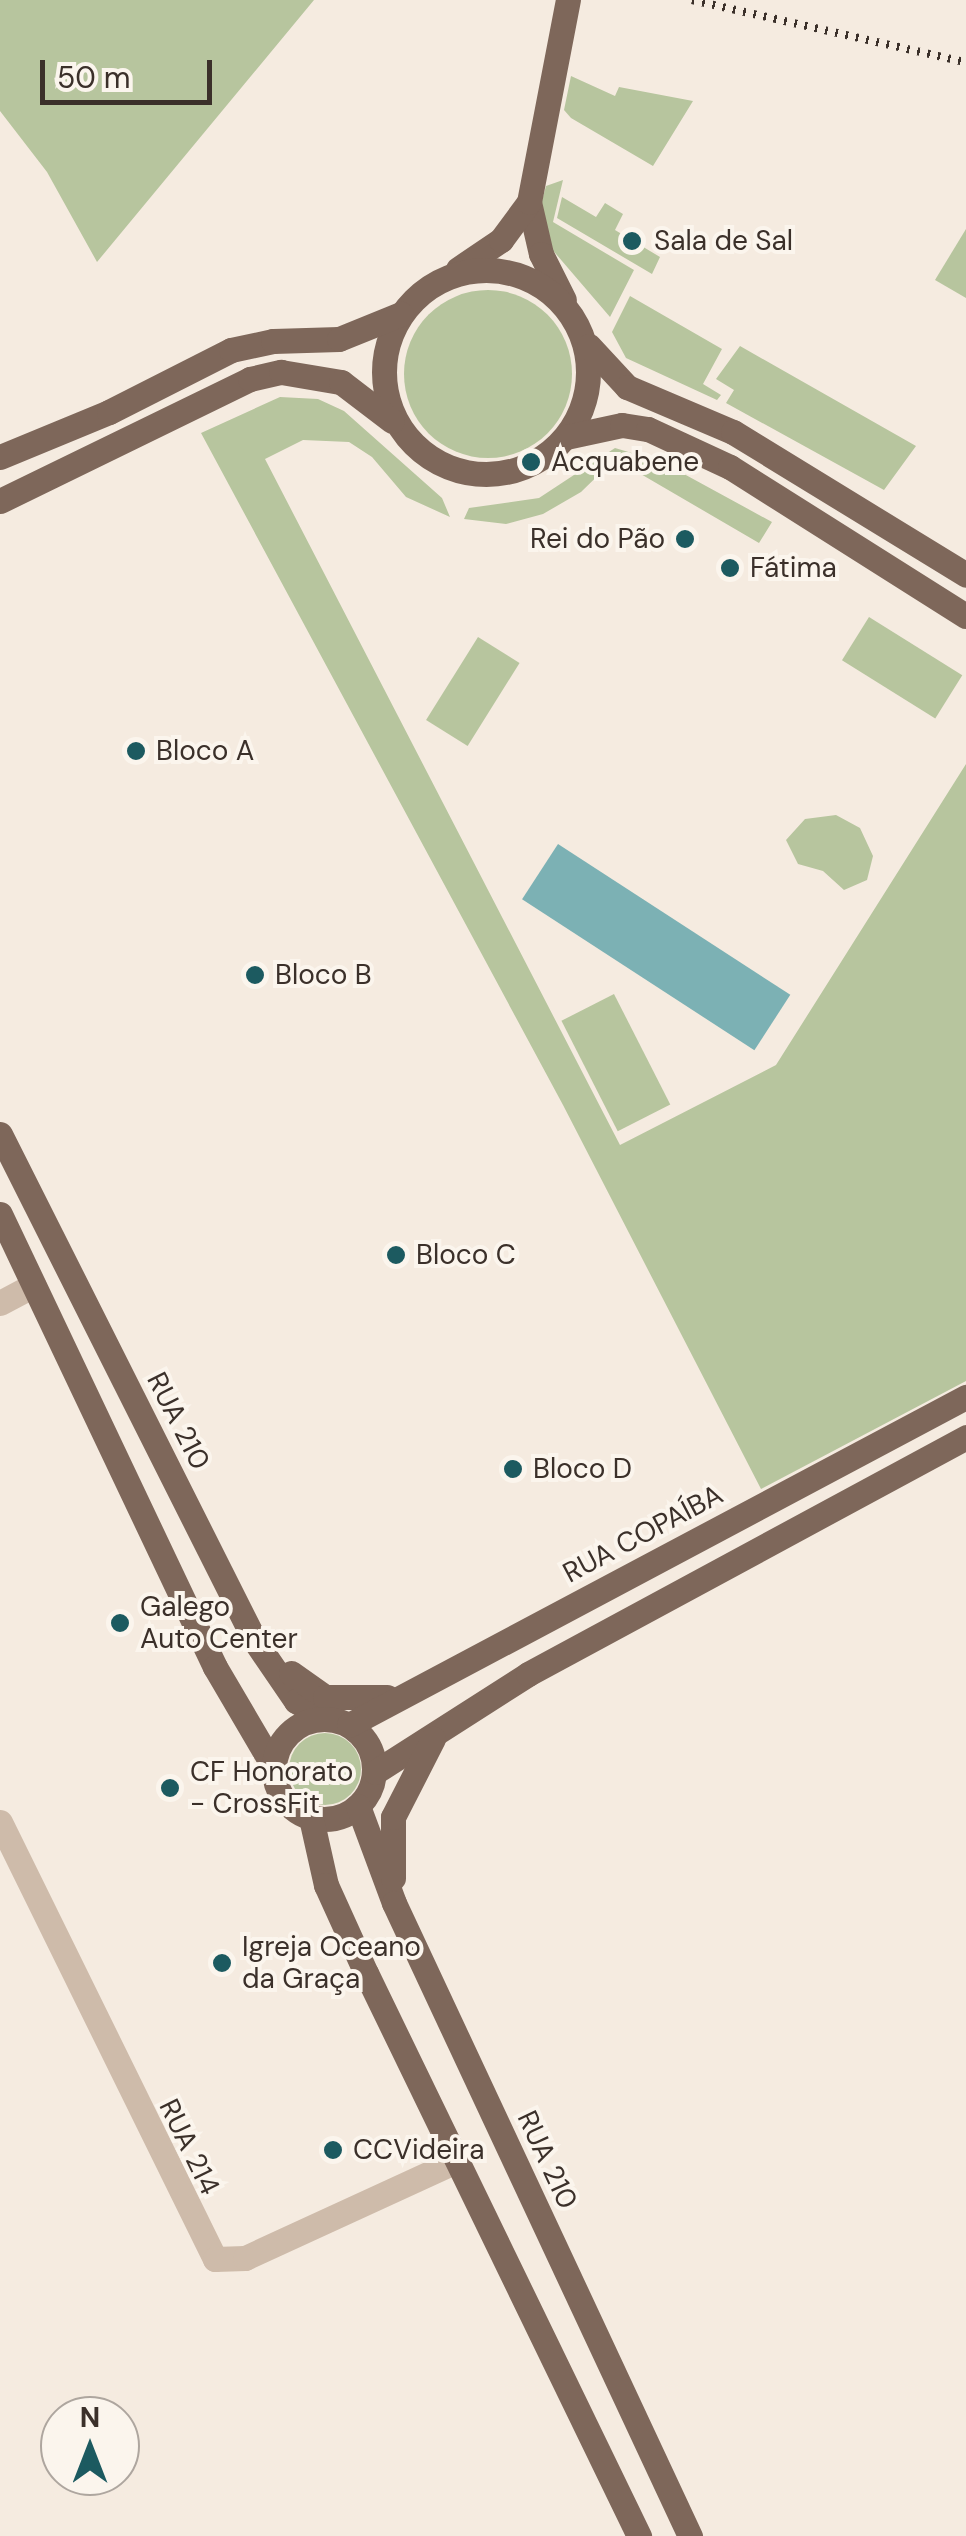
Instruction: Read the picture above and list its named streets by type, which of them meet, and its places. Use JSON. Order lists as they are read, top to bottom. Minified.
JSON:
{"streets":{"main road":["RUA 210","RUA COPAÍBA"],"street":["RUA 214"]},"crossings":[["RUA 210","RUA COPAÍBA"]],"places":["Sala de Sal","Acquabene","Rei do Pão","Fátima","Bloco A","Bloco B","Bloco C","Bloco D","Galego Auto Center","CF Honorato - CrossFit","Igreja Oceano da Graça","CCVideira"],"scale_bar":"50 m","north":"top"}
